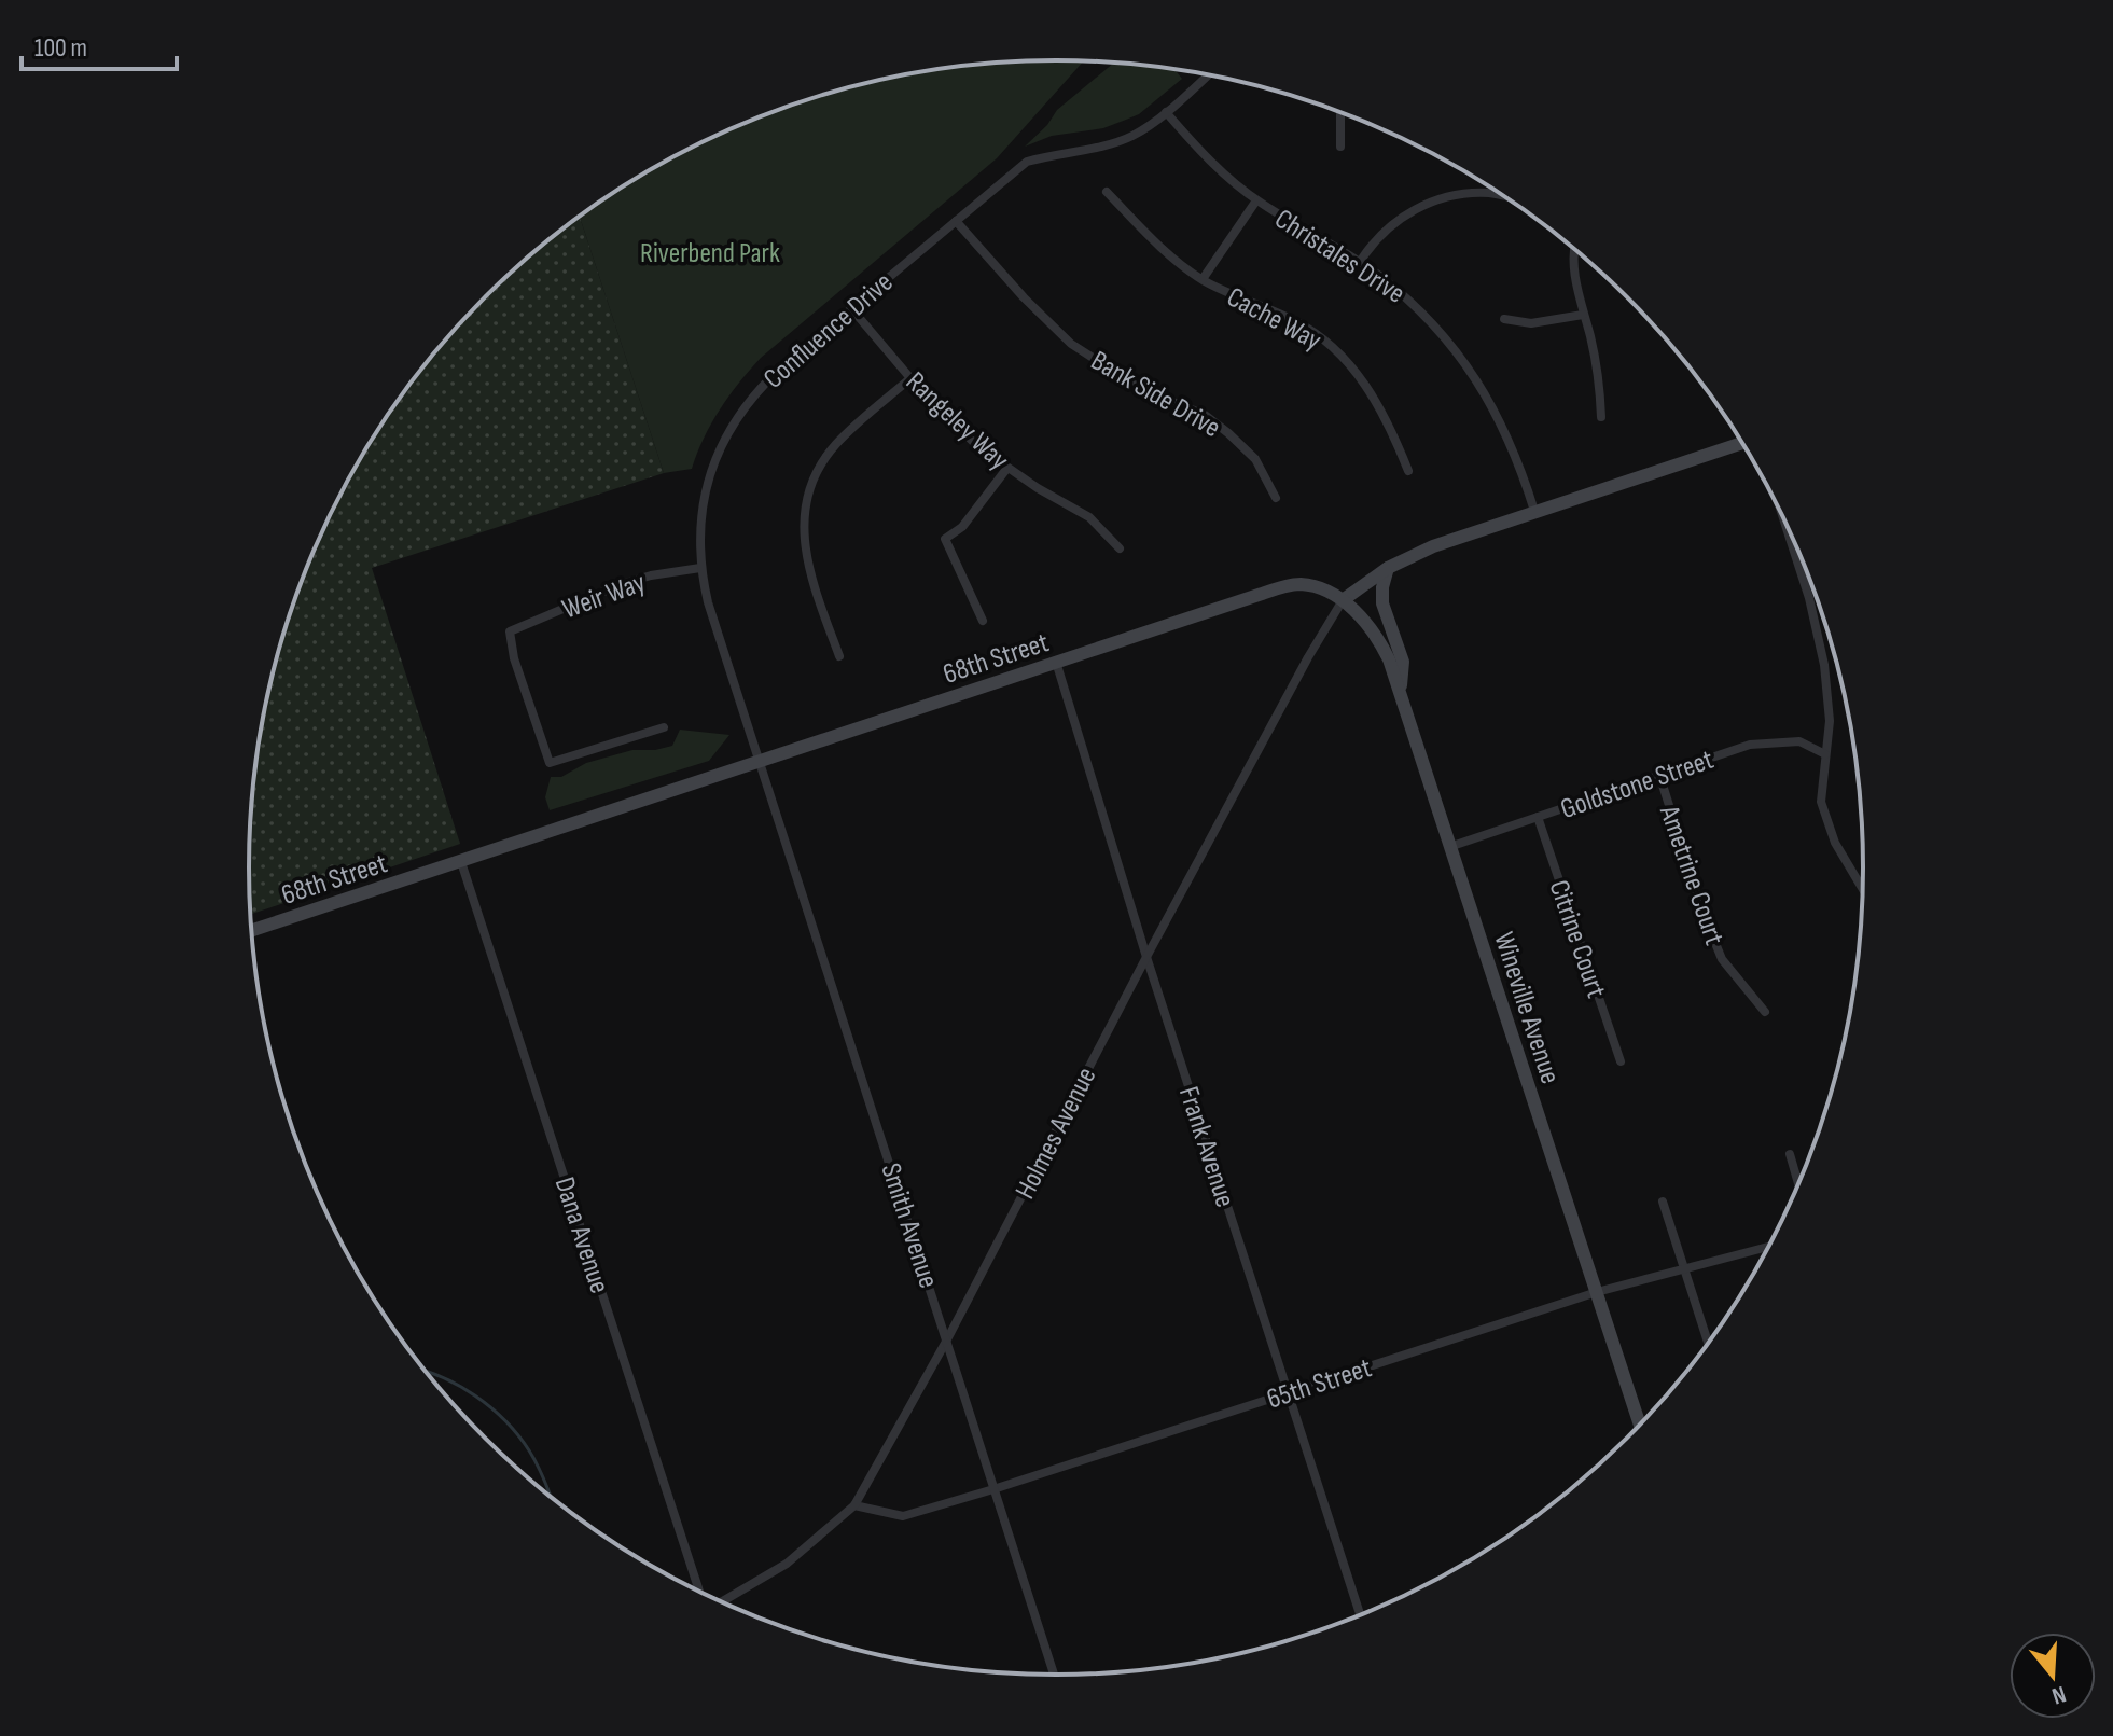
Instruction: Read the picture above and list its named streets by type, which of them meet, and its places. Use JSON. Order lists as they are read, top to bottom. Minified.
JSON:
{"streets":{"street":["Christales Drive","Cache Way","Confluence Drive","Bank Side Drive","Rangeley Way","Weir Way","68th Street","Goldstone Street","Ametrine Court","Citrine Court","Wineville Avenue","Holmes Avenue","Frank Avenue","Smith Avenue","Dana Avenue","65th Street"]},"crossings":[["Christales Drive","Confluence Drive"],["Confluence Drive","Bank Side Drive"],["Confluence Drive","Rangeley Way"],["Confluence Drive","Weir Way"],["Confluence Drive","68th Street"],["Confluence Drive","Smith Avenue"],["68th Street","Wineville Avenue"],["68th Street","Holmes Avenue"],["68th Street","Frank Avenue"],["68th Street","Smith Avenue"],["68th Street","Dana Avenue"],["Goldstone Street","Ametrine Court"],["Goldstone Street","Citrine Court"],["Goldstone Street","Wineville Avenue"],["Wineville Avenue","Holmes Avenue"],["Wineville Avenue","65th Street"],["Holmes Avenue","Frank Avenue"],["Holmes Avenue","Smith Avenue"],["Holmes Avenue","65th Street"],["Frank Avenue","65th Street"],["Smith Avenue","65th Street"]],"parks":["Riverbend Park"],"scale_bar":"100 m","north":"bottom"}
